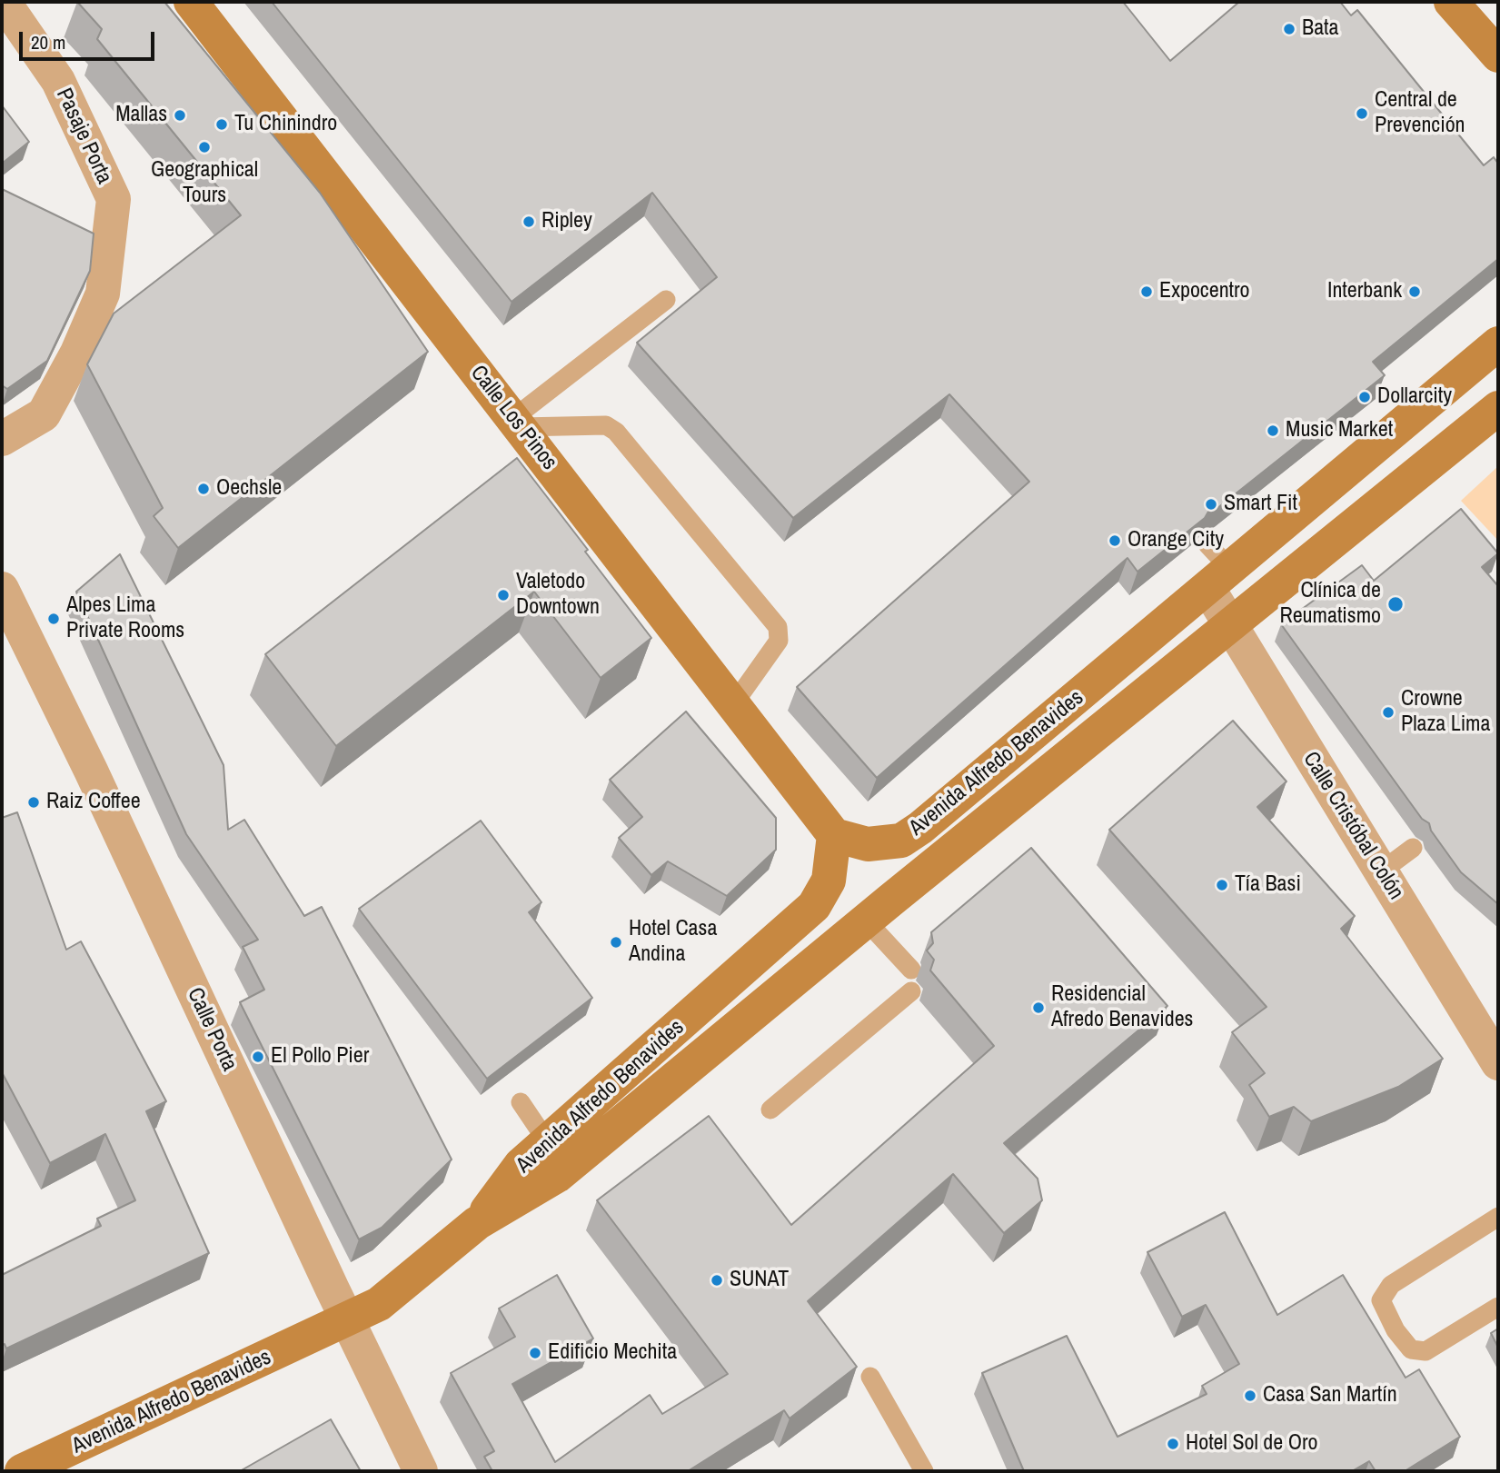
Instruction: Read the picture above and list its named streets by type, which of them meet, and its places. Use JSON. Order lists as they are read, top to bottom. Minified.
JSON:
{"streets":{"main road":["Calle Los Pinos","Avenida Alfredo Benavides"],"street":["Pasaje Porta","Calle Cristóbal Colón","Calle Porta"]},"crossings":[["Calle Los Pinos","Avenida Alfredo Benavides"],["Avenida Alfredo Benavides","Calle Cristóbal Colón"],["Avenida Alfredo Benavides","Calle Porta"]],"places":["Bata","Central de Prevención","Mallas","Tu Chinindro","Geographical Tours","Ripley","Expocentro","Interbank","Dollarcity","Music Market","Oechsle","Smart Fit","Orange City","Valetodo Downtown","Clínica de Reumatismo","Alpes Lima Private Rooms","Crowne Plaza Lima","Raiz Coffee","Tía Basi","Hotel Casa Andina","Residencial Afredo Benavides","El Pollo Pier","SUNAT","Edificio Mechita","Casa San Martín","Hotel Sol de Oro"],"scale_bar":"20 m"}
